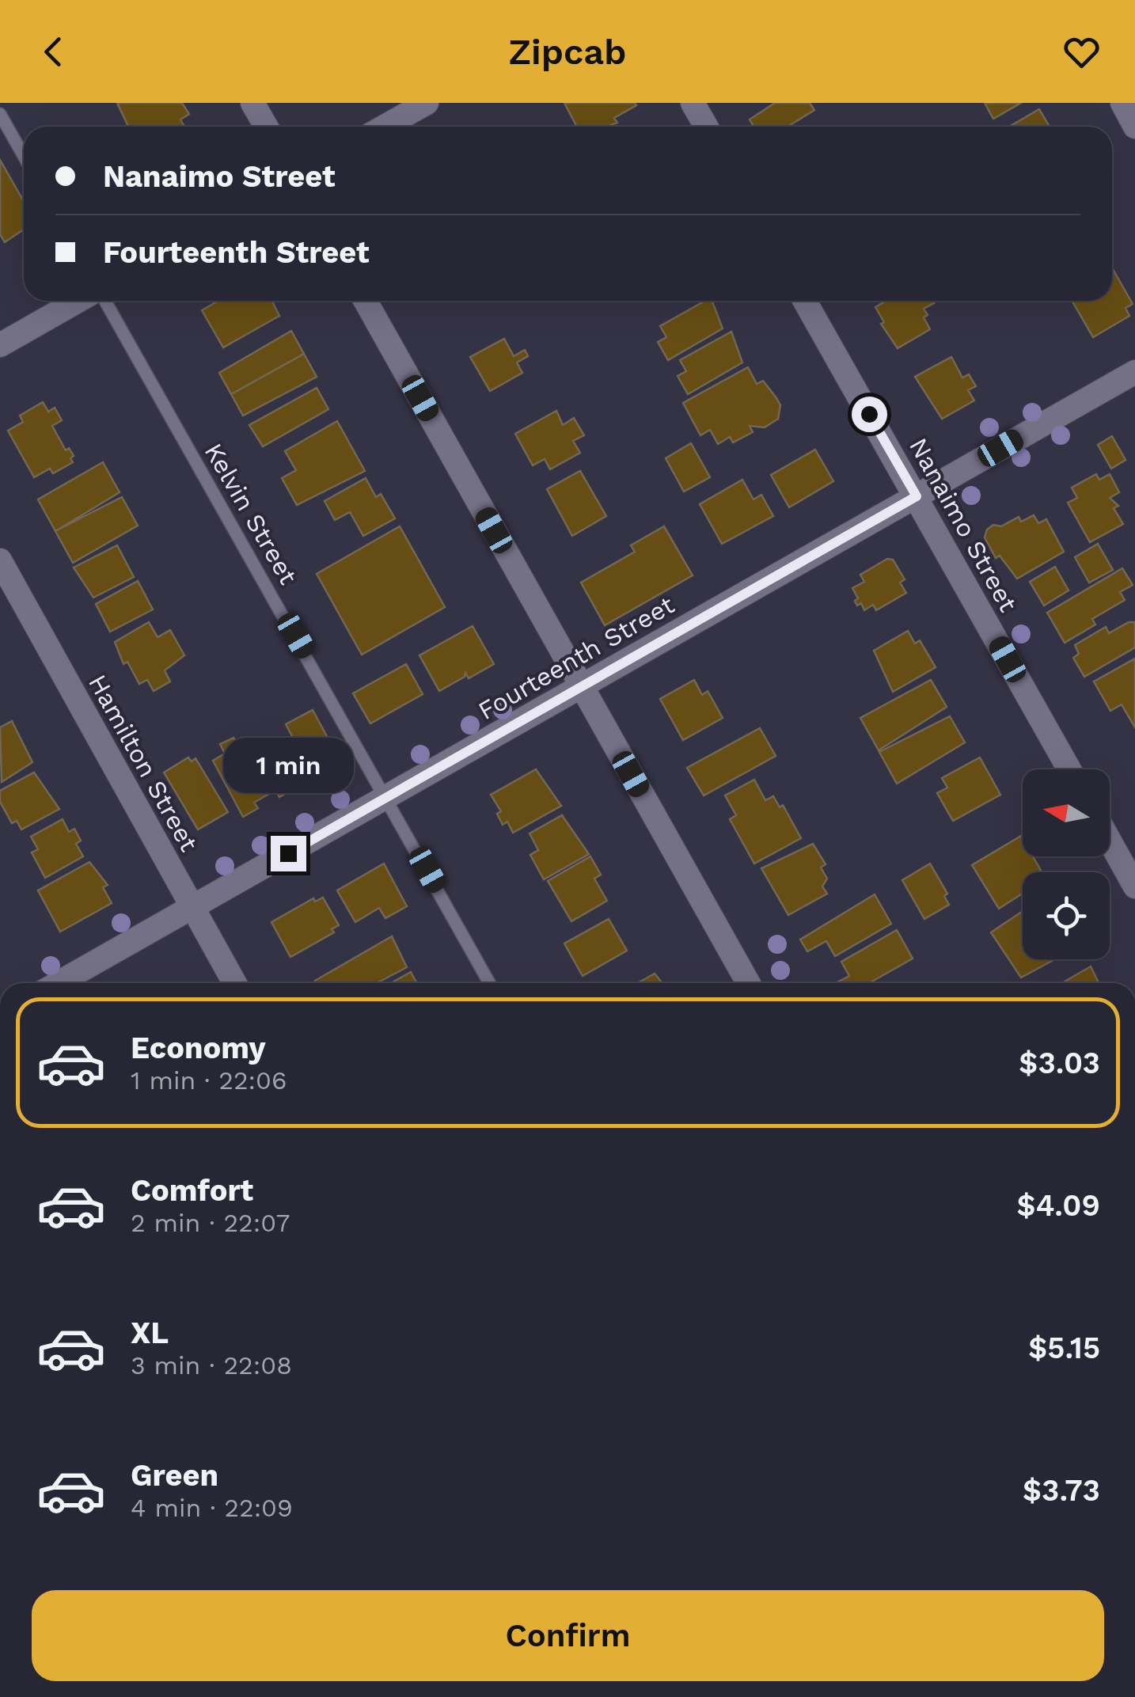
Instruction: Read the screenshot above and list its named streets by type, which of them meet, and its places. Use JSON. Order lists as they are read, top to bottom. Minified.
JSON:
{"streets":{"street":["Nanaimo Street","Fourteenth Street","Hamilton Street"],"lane":["Kelvin Street"]},"crossings":[["Kelvin Street","Fourteenth Street"],["Nanaimo Street","Fourteenth Street"],["Fourteenth Street","Hamilton Street"]],"north":"left","page":{"header":"Zipcab","banner":["Nanaimo Street","Fourteenth Street"],"bubble":"1 min","list":[{"name":"Economy","note":"1 min · 22:06","value":"$3.03"},{"name":"Comfort","note":"2 min · 22:07","value":"$4.09"},{"name":"XL","note":"3 min · 22:08","value":"$5.15"},{"name":"Green","note":"4 min · 22:09","value":"$3.73"}],"buttons":"Confirm"}}
